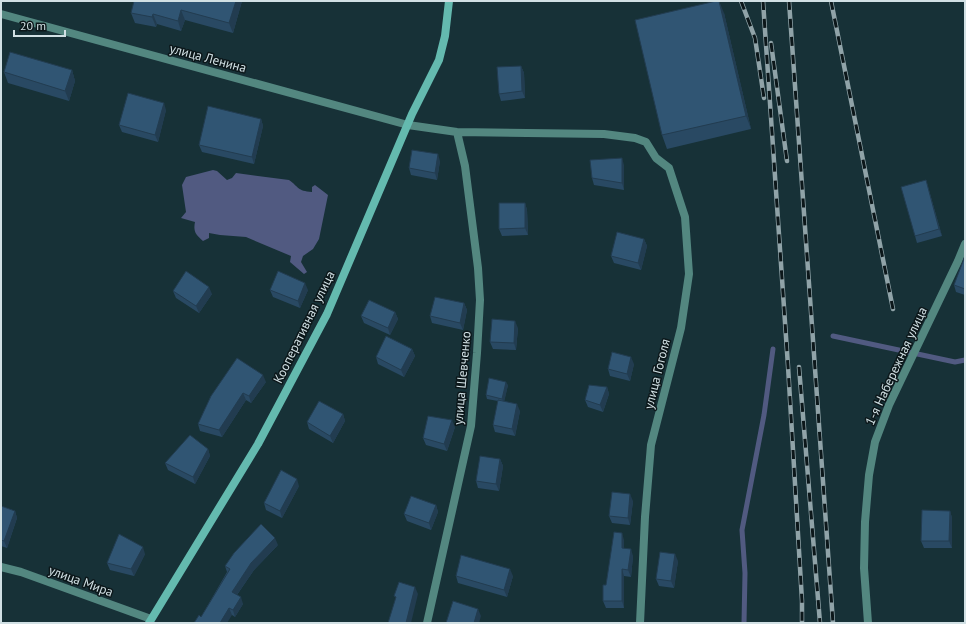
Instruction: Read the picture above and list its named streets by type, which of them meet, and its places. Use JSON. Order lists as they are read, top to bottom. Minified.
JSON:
{"streets":{"main road":["Кооперативная улица"],"street":["улица Ленина","1-я Набережная улица","улица Гоголя","улица Шевченко","улица Мира"]},"crossings":[["улица Ленина","Кооперативная улица"],["улица Ленина","улица Гоголя"],["улица Ленина","улица Шевченко"],["Кооперативная улица","улица Мира"]],"scale_bar":"20 m"}
